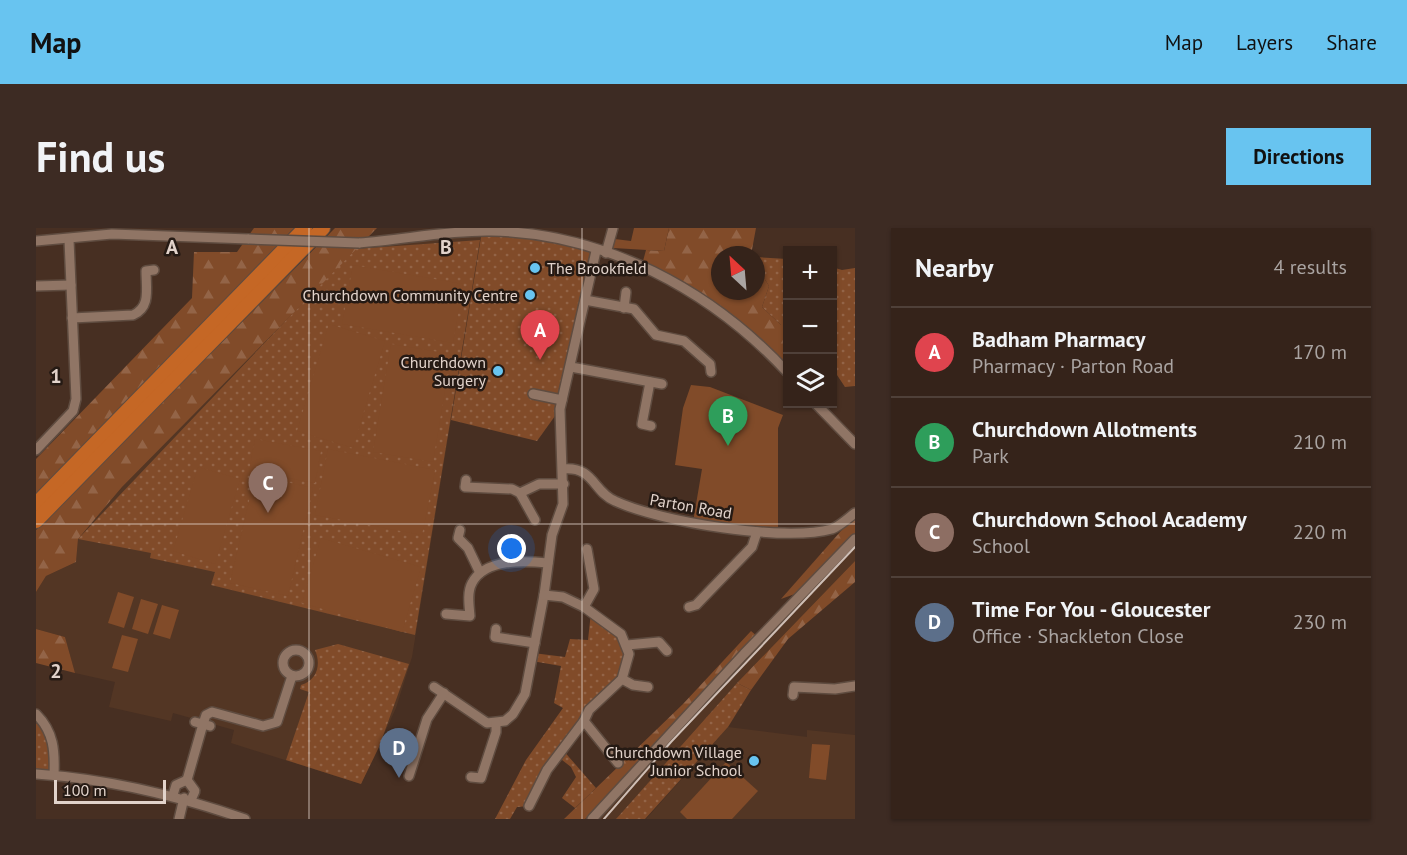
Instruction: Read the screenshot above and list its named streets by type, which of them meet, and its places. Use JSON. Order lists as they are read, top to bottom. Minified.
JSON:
{"streets":{"street":["Parton Road"]},"places":["The Brookfield","Churchdown Community Centre","Churchdown Surgery","Churchdown Village Junior School"],"scale_bar":"100 m","north":"top left","page":{"header":"Map","nav":["Map","Layers","Share"],"buttons":"Directions","title":"Find us","heading":["Nearby","4 results"],"map_buttons":["+","−"],"list":[{"mark":"A","name":"Badham Pharmacy","note":"Pharmacy · Parton Road","value":"170 m"},{"mark":"B","name":"Churchdown Allotments","note":"Park","value":"210 m"},{"mark":"C","name":"Churchdown School Academy","note":"School","value":"220 m"},{"mark":"D","name":"Time For You - Gloucester","note":"Office · Shackleton Close","value":"230 m"}],"pins":["A","B","C","D"],"scale":"100 m"},"grid":{"columns":["A","B"],"rows":["1","2"]}}
